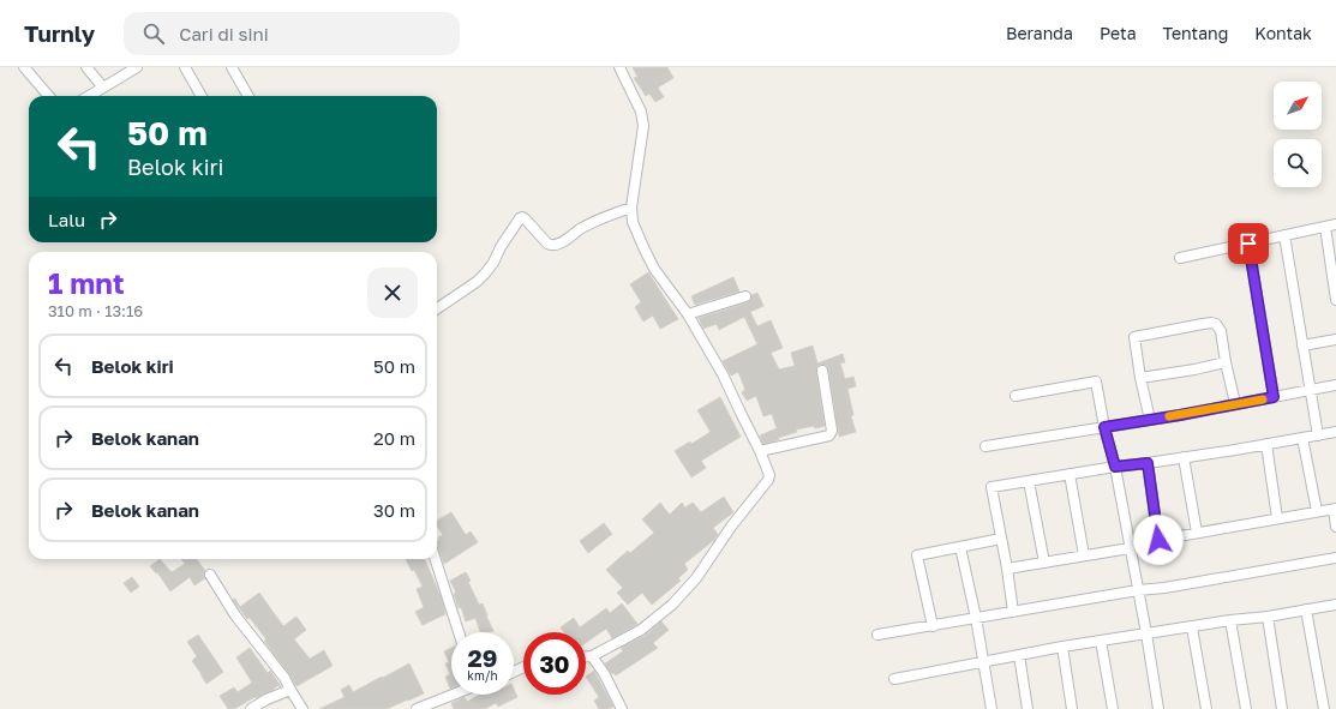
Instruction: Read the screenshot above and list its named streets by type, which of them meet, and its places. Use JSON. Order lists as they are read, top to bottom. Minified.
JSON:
{"north":"top right","page":{"header":"Turnly","search":"Cari di sini","nav":["Beranda","Peta","Tentang","Kontak"],"turn":["50 m","Belok kiri"],"then":"Lalu","heading":["1 mnt","310 m · 13:16"],"list":[{"name":"Belok kiri","value":"50 m"},{"name":"Belok kanan","value":"20 m"},{"name":"Belok kanan","value":"30 m"}],"speed":"29 km/h","limit":"30"}}
